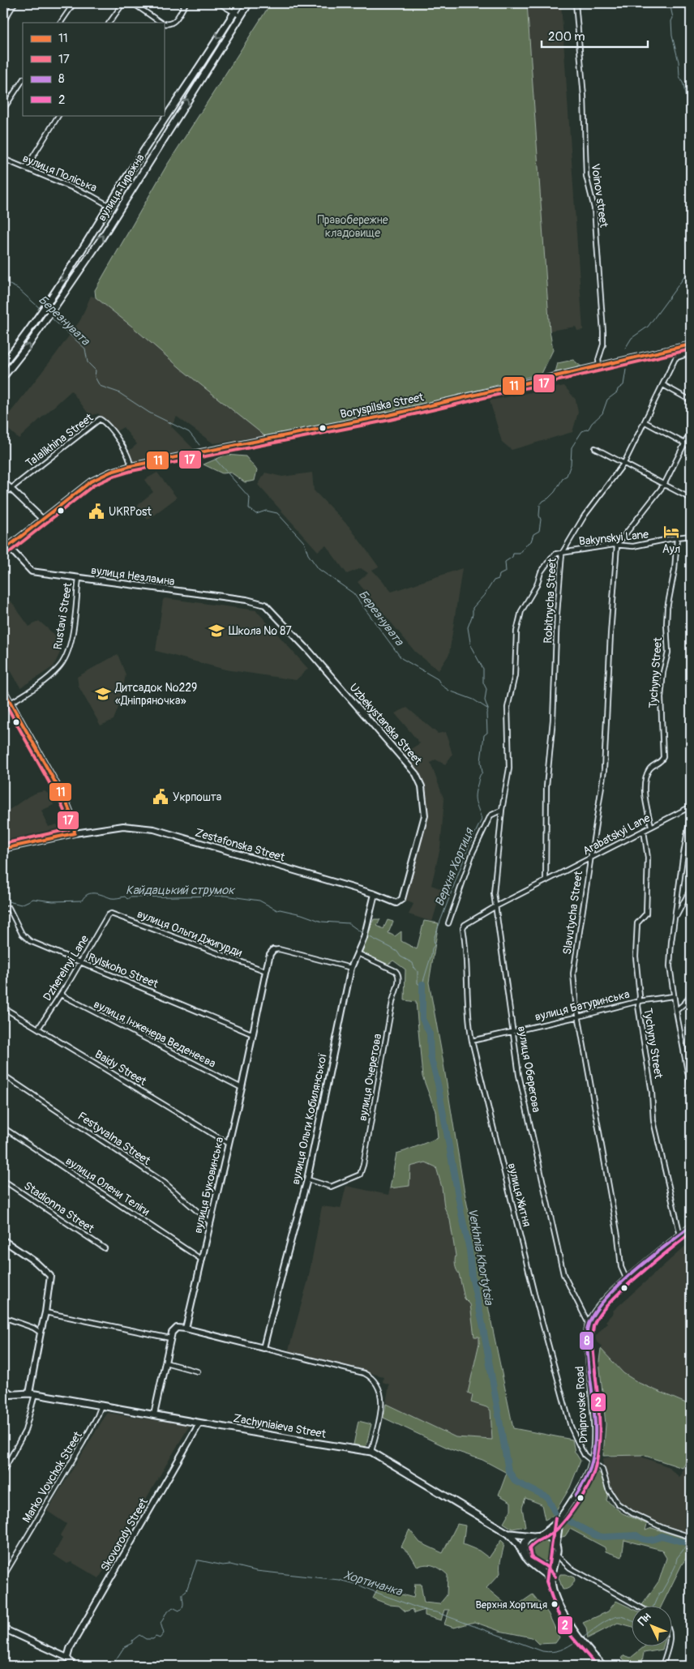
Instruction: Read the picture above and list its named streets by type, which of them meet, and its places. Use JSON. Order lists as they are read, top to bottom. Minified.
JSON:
{"streets":{"main road":["вулиця Тиражна","Zachyniaieva Street"],"street":["вулиця Поліська","Voinov street","Boryspilska Street","Talalikhina Street","Bakynskyi Lane","вулиця Незламна","Robitnycha Street","Rustavi Street","Tychyny Street","Uzbekystanska Street","Arabatskyi Lane","Zestafonska Street","Slavutycha Street","вулиця Ольги Джигурди","Dzherelnyi Lane","Rylskoho Street","вулиця Батуринська","вулиця Інженера Веденеєва","Baidy Street","вулиця Оберегова","вулиця Очеретова","вулиця Ольги Кобилянської","Festyvalna Street","вулиця Буковинська","вулиця Олени Теліги","вулиця Житня","Stadionna Street","Dniprovske Road","Marko Vovchok Street","Skovorody Street"]},"crossings":[["вулиця Поліська","вулиця Тиражна"],["Voinov street","Boryspilska Street"],["Boryspilska Street","Talalikhina Street"],["Boryspilska Street","вулиця Незламна"],["Bakynskyi Lane","Robitnycha Street"],["Bakynskyi Lane","Tychyny Street"],["Bakynskyi Lane","Slavutycha Street"],["вулиця Незламна","Rustavi Street"],["вулиця Незламна","Uzbekystanska Street"],["Robitnycha Street","Arabatskyi Lane"],["Robitnycha Street","вулиця Оберегова"],["Tychyny Street","Arabatskyi Lane"],["Tychyny Street","вулиця Батуринська"],["Uzbekystanska Street","Zestafonska Street"],["Arabatskyi Lane","Slavutycha Street"],["Arabatskyi Lane","вулиця Оберегова"],["Arabatskyi Lane","вулиця Житня"],["Zestafonska Street","вулиця Ольги Кобилянської"],["Slavutycha Street","вулиця Батуринська"],["вулиця Ольги Джигурди","Dzherelnyi Lane"],["вулиця Ольги Джигурди","вулиця Буковинська"],["Dzherelnyi Lane","Rylskoho Street"],["Dzherelnyi Lane","вулиця Інженера Веденеєва"],["Dzherelnyi Lane","Baidy Street"],["Rylskoho Street","вулиця Буковинська"],["вулиця Батуринська","вулиця Оберегова"],["вулиця Батуринська","вулиця Житня"],["вулиця Інженера Веденеєва","вулиця Буковинська"],["Baidy Street","вулиця Буковинська"],["вулиця Оберегова","Dniprovske Road"],["вулиця Очеретова","вулиця Ольги Кобилянської"],["Festyvalna Street","вулиця Буковинська"],["вулиця Буковинська","вулиця Олени Теліги"],["вулиця Житня","Dniprovske Road"],["Dniprovske Road","Zachyniaieva Street"],["Zachyniaieva Street","Marko Vovchok Street"],["Zachyniaieva Street","Skovorody Street"]],"water":["Березнувата","Верхня Хортиця","Кайдацький струмок","Verkhnia Khortytsia","Хортичанка"],"parks":["Правобережне кладовище"],"places":{"public building":["UKRPost","Укрпошта"],"hotel":["Аул"],"school or university":["Школа № 87","Дитсадок №229 «Дніпряночка»"],"other":["Верхня Хортиця"]},"lines":["transit line 11","transit line 17","transit line 8","transit line 2"],"legend":["11","17","8","2"],"scale_bar":"200 m","north":"top left"}
